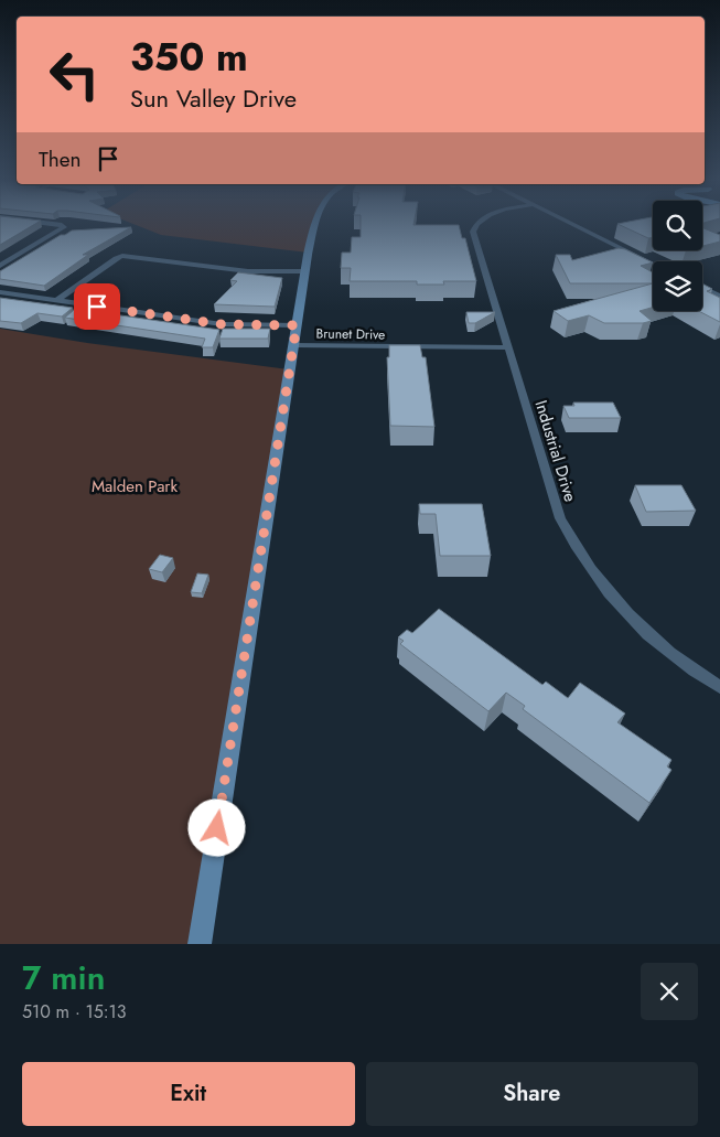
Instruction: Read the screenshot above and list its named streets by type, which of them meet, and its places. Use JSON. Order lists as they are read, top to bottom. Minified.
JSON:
{"streets":{"street":["Brunet Drive","Industrial Drive"]},"crossings":[["Brunet Drive","Industrial Drive"]],"parks":["Malden Park"],"page":{"turn":["350 m","Sun Valley Drive"],"then":"Then","heading":["7 min","510 m · 15:13"],"buttons":["Exit","Share"]}}
